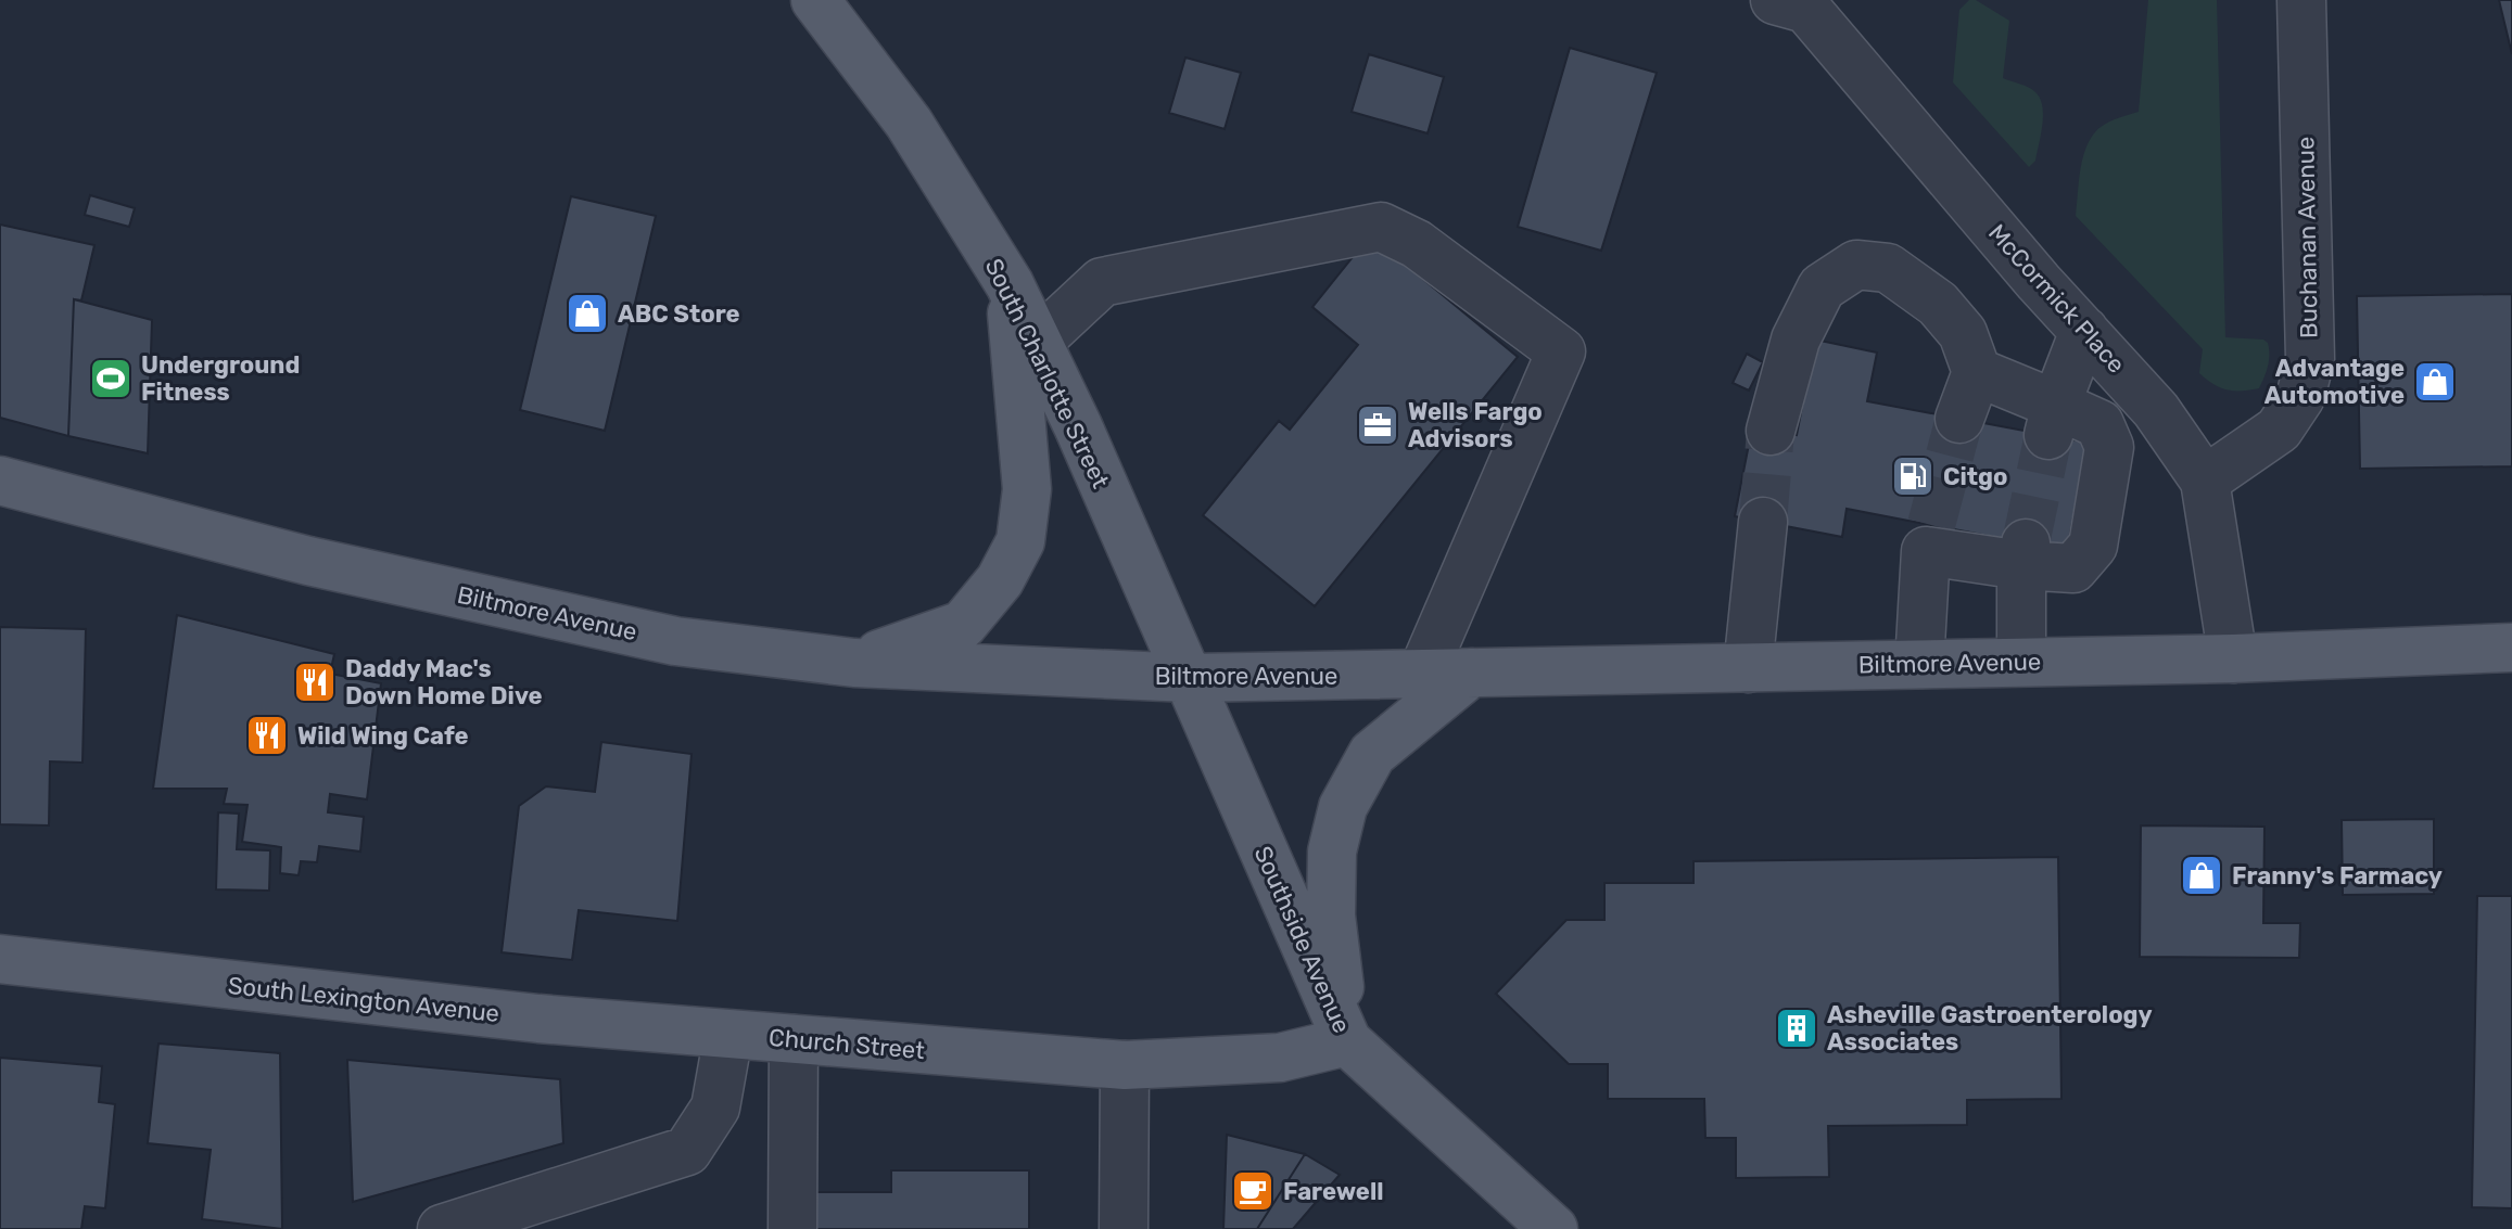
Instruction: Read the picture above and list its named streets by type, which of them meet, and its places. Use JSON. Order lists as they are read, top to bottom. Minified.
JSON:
{"streets":{"main road":["South Charlotte Street","Biltmore Avenue","Southside Avenue","South Lexington Avenue","Church Street"],"street":["Buchanan Avenue","McCormick Place"]},"crossings":[["Buchanan Avenue","McCormick Place"],["McCormick Place","Biltmore Avenue"],["South Charlotte Street","Biltmore Avenue"],["South Charlotte Street","Southside Avenue"],["Biltmore Avenue","Southside Avenue"],["Southside Avenue","Church Street"],["South Lexington Avenue","Church Street"]],"places":{"shop":["ABC Store","Advantage Automotive","Franny's Farmacy"],"sports":["Underground Fitness"],"office":["Wells Fargo Advisors"],"fuel station":["Citgo"],"restaurant":["Daddy Mac's Down Home Dive","Wild Wing Cafe"],"building":["Asheville Gastroenterology Associates"],"cafe":["Farewell"]}}
